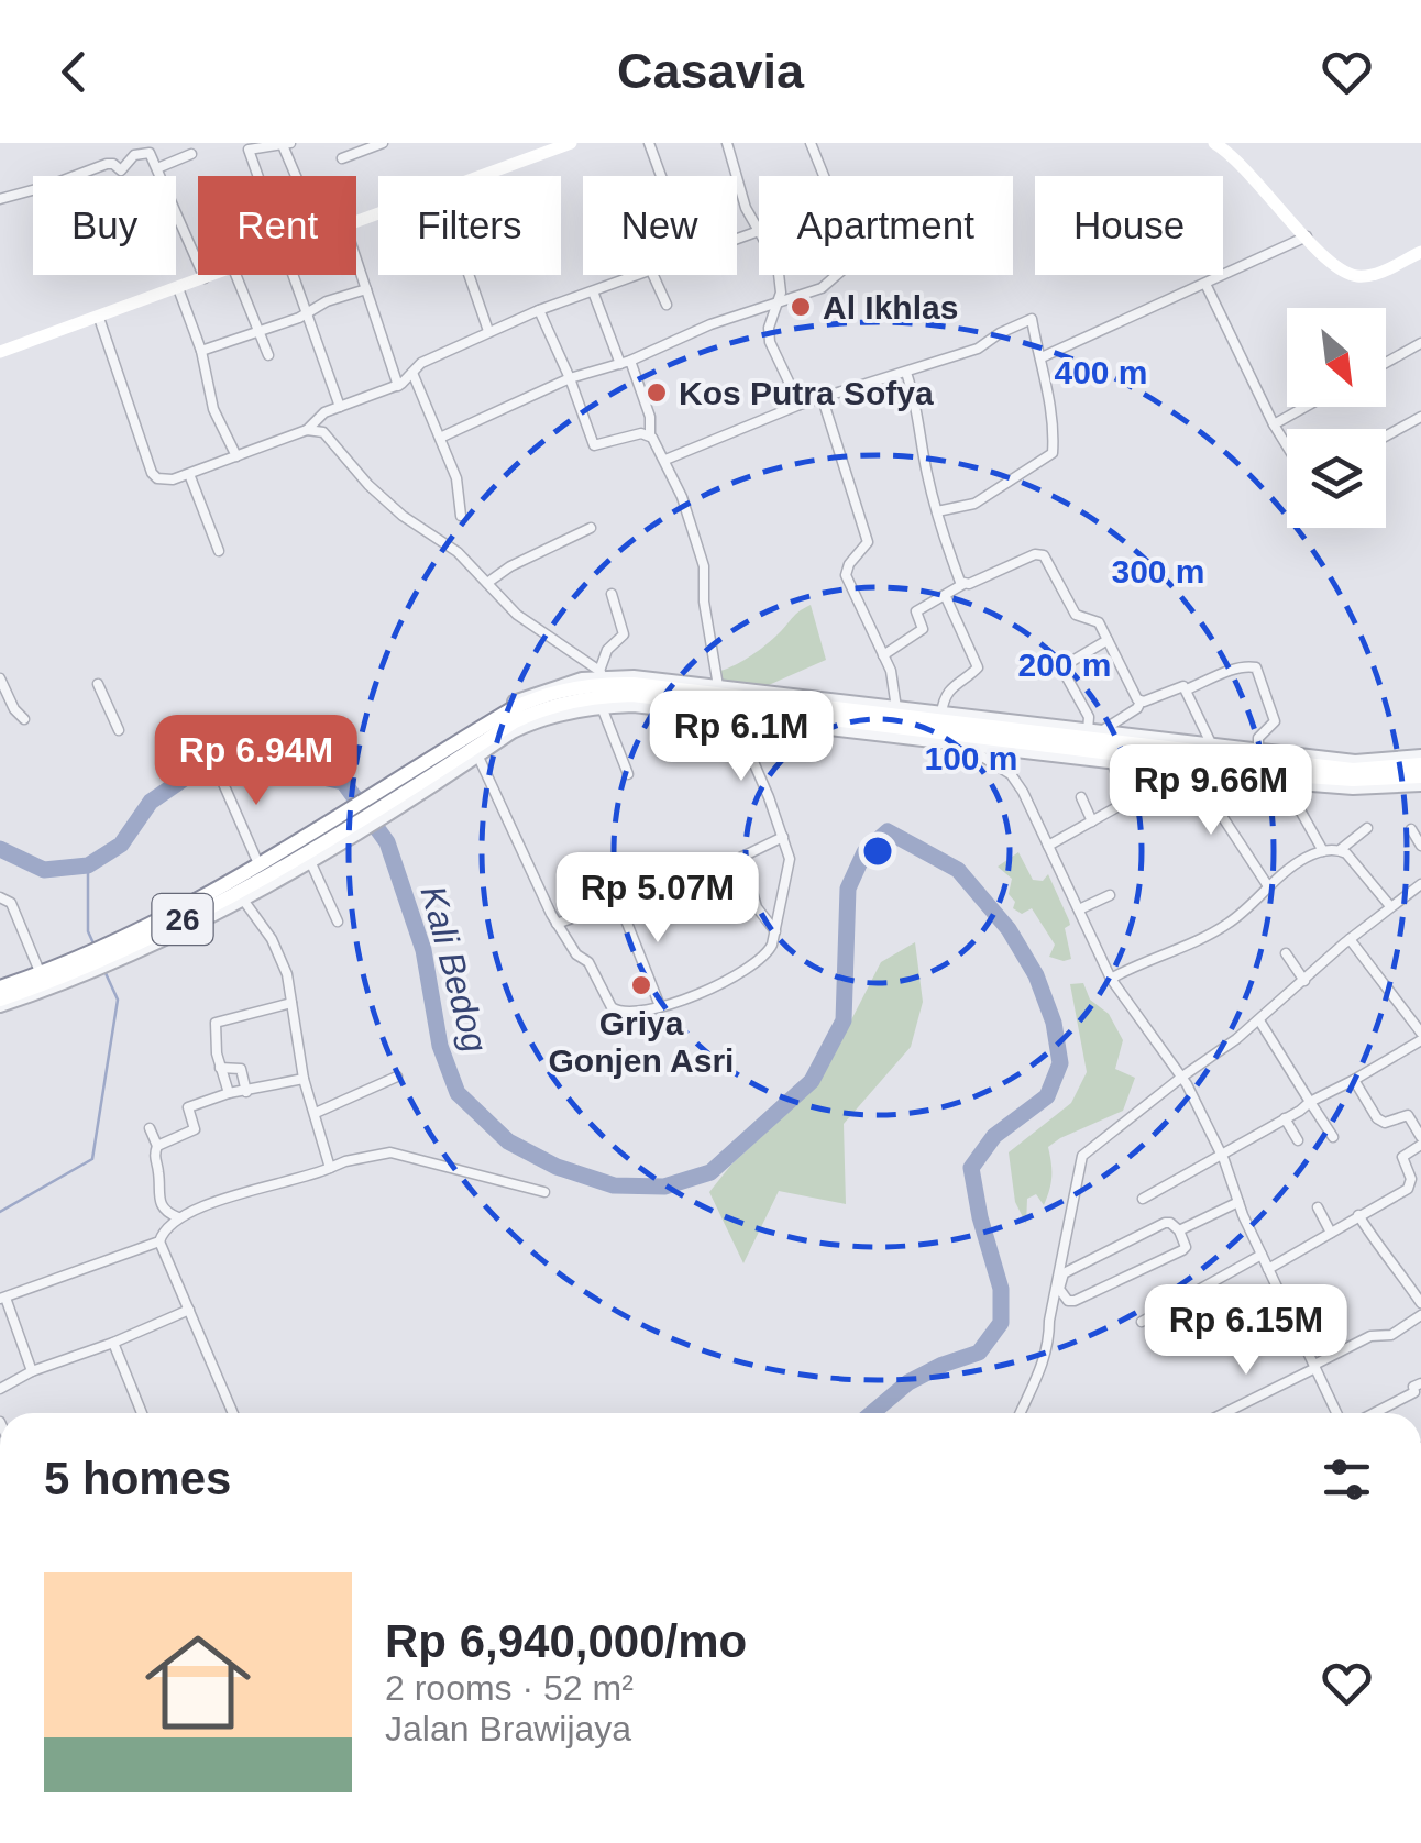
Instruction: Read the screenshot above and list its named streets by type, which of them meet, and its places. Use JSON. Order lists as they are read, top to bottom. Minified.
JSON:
{"streets":{"highway":["26"]},"water":["Kali Bedog"],"places":["Al Ikhlas","Kos Putra Sofya","Griya Gonjen Asri"],"north":"bottom right","page":{"header":"Casavia","chip":["Buy","Rent","Filters","New","Apartment","House"],"price":["Rp 6.1M","Rp 6.94M","Rp 9.66M","Rp 5.07M","Rp 6.15M"],"heading":"5 homes","list":[{"name":"Rp 6,940,000/mo","note":"2 rooms · 52 m² · Jalan Brawijaya"}]},"rings":["400 m","300 m","200 m","100 m"]}
